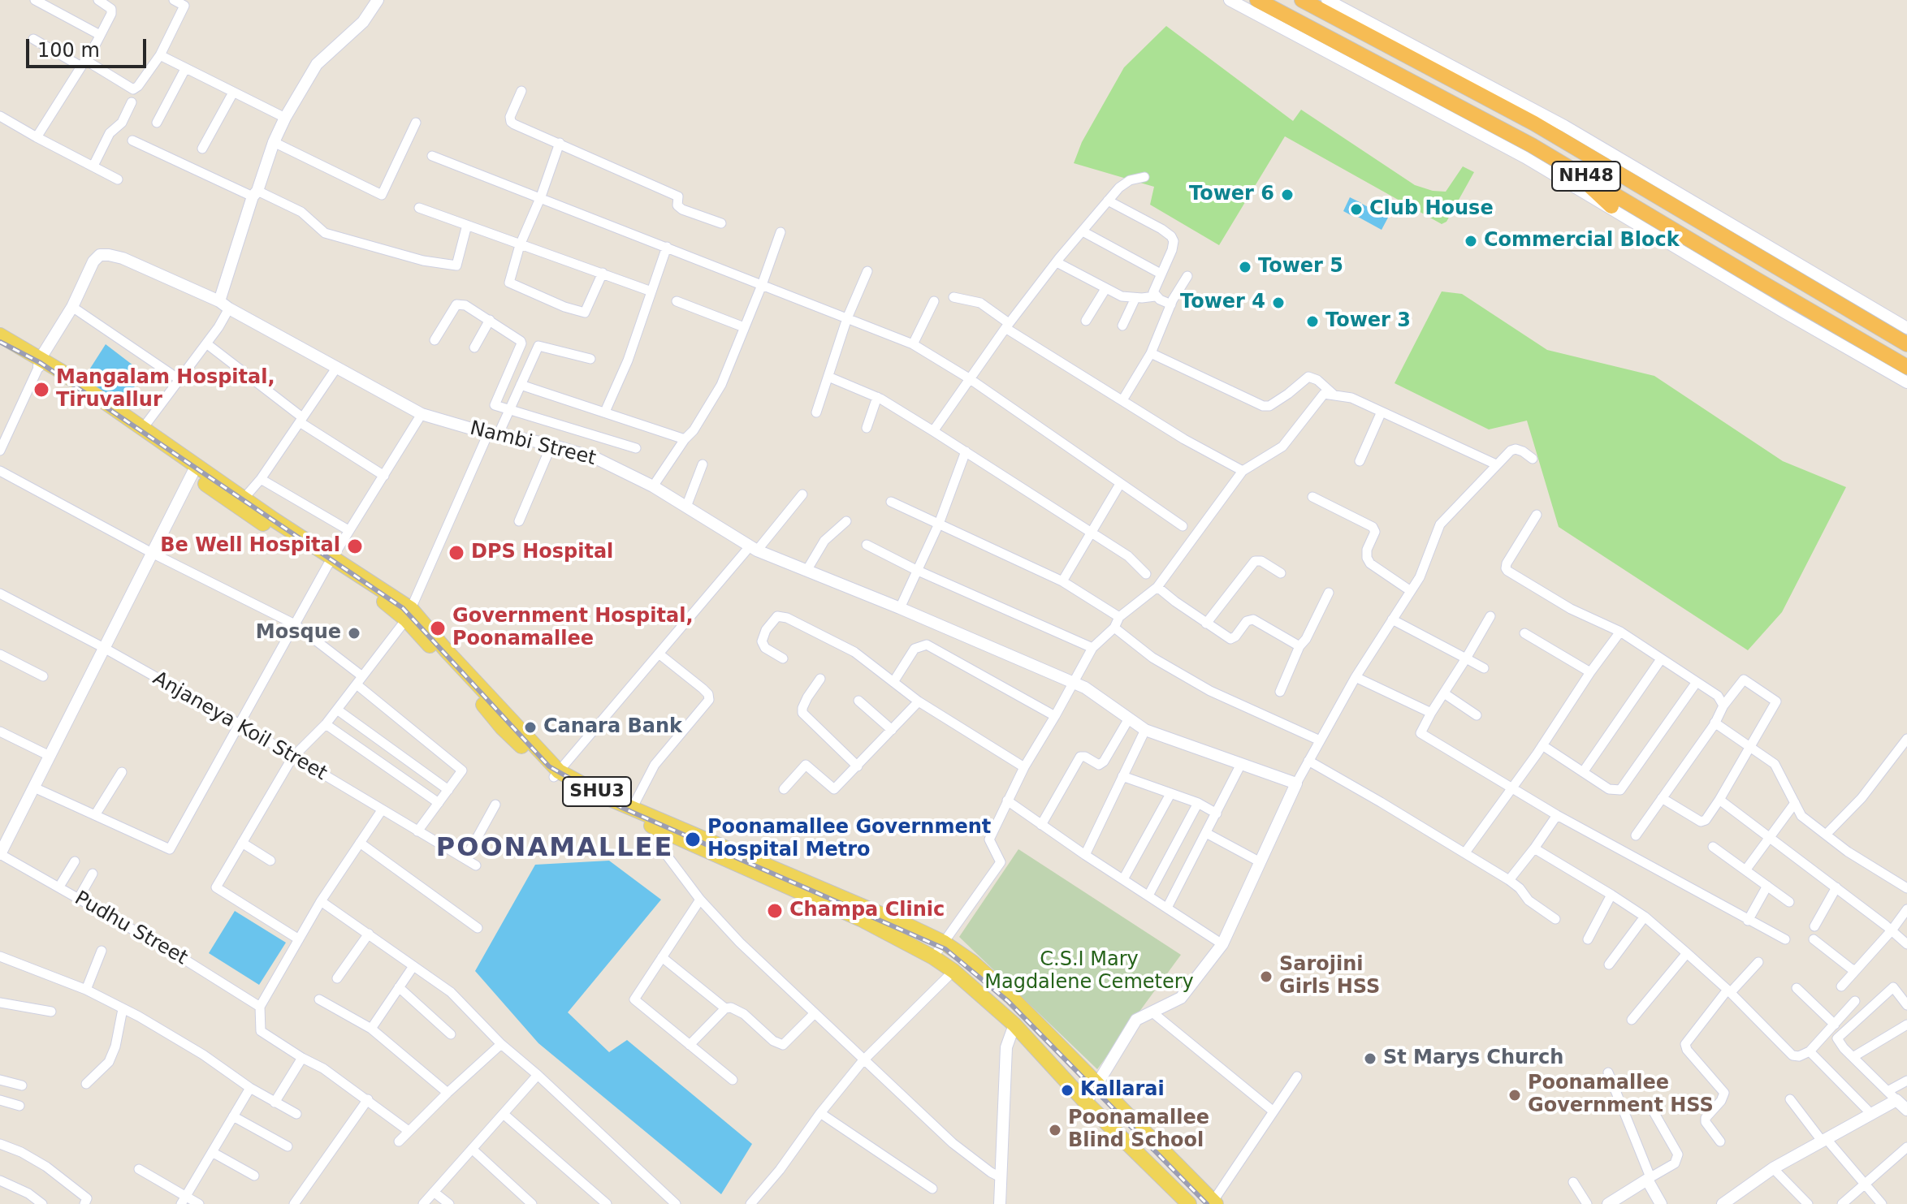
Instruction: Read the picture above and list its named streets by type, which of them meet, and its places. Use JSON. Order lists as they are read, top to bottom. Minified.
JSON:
{"streets":{"highway":["NH48"],"main road":["SHU3"],"street":["Nambi Street","Anjaneya Koil Street","Pudhu Street"]},"districts":["POONAMALLEE"],"parks":["C.S.I Mary Magdalene Cemetery"],"places":["Tower 6","Club House","Commercial Block","Tower 5","Tower 4","Tower 3","Mangalam Hospital, Tiruvallur","Be Well Hospital","DPS Hospital","Government Hospital, Poonamallee","Mosque","Canara Bank","Poonamallee Government Hospital Metro","Champa Clinic","Sarojini Girls HSS","St Marys Church","Kallarai","Poonamallee Government HSS","Poonamallee Blind School"],"scale_bar":"100 m"}
